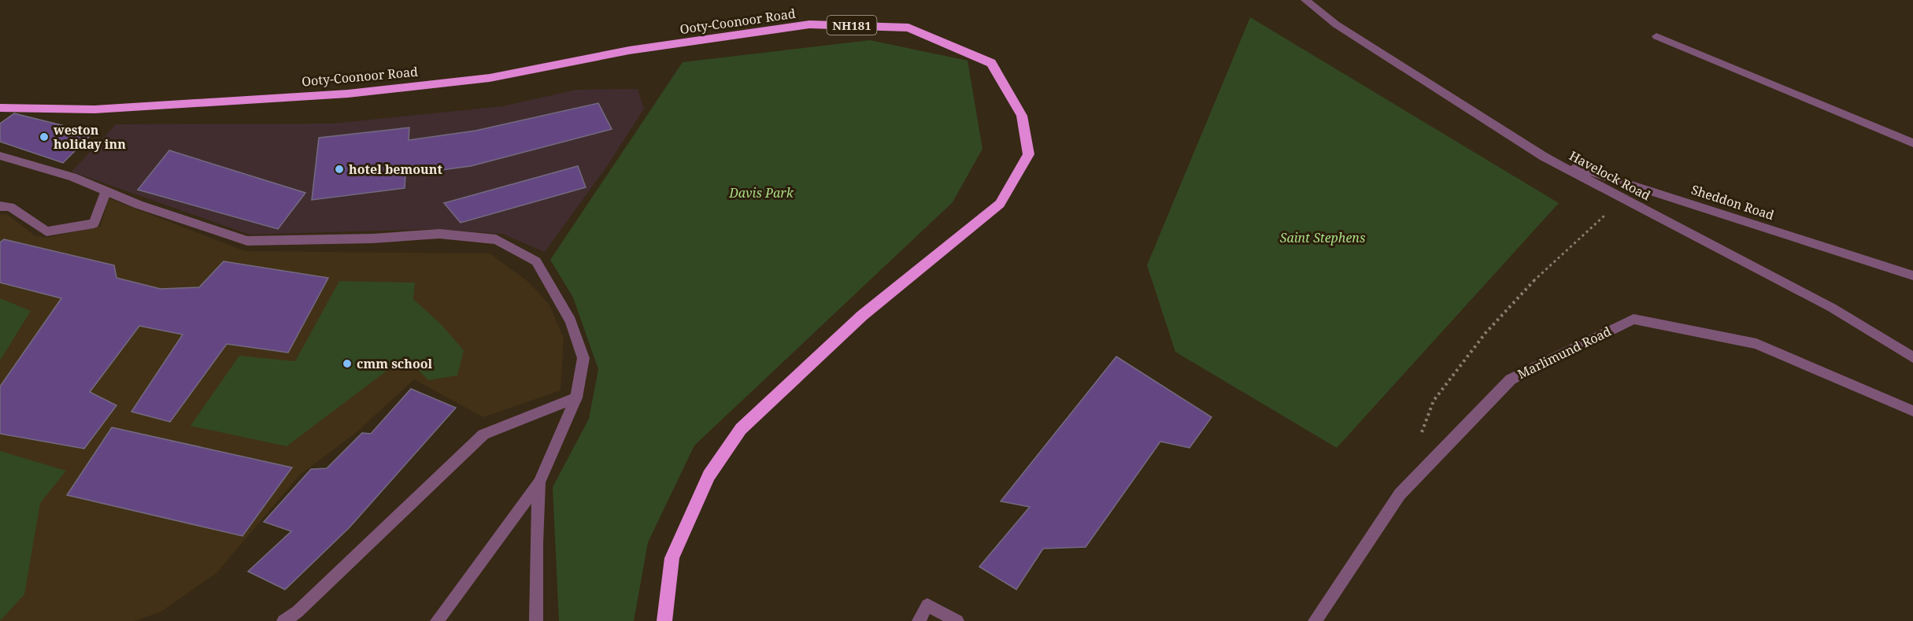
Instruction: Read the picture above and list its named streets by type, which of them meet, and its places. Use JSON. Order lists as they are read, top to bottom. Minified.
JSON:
{"streets":{"highway":["Ooty-Coonoor Road","NH181"],"street":["Havelock Road","Sheddon Road","Marlimund Road"]},"crossings":[["Havelock Road","Sheddon Road"]],"parks":["Davis Park","Saint Stephens"],"places":["weston holiday inn","hotel bemount","cmm school"]}
